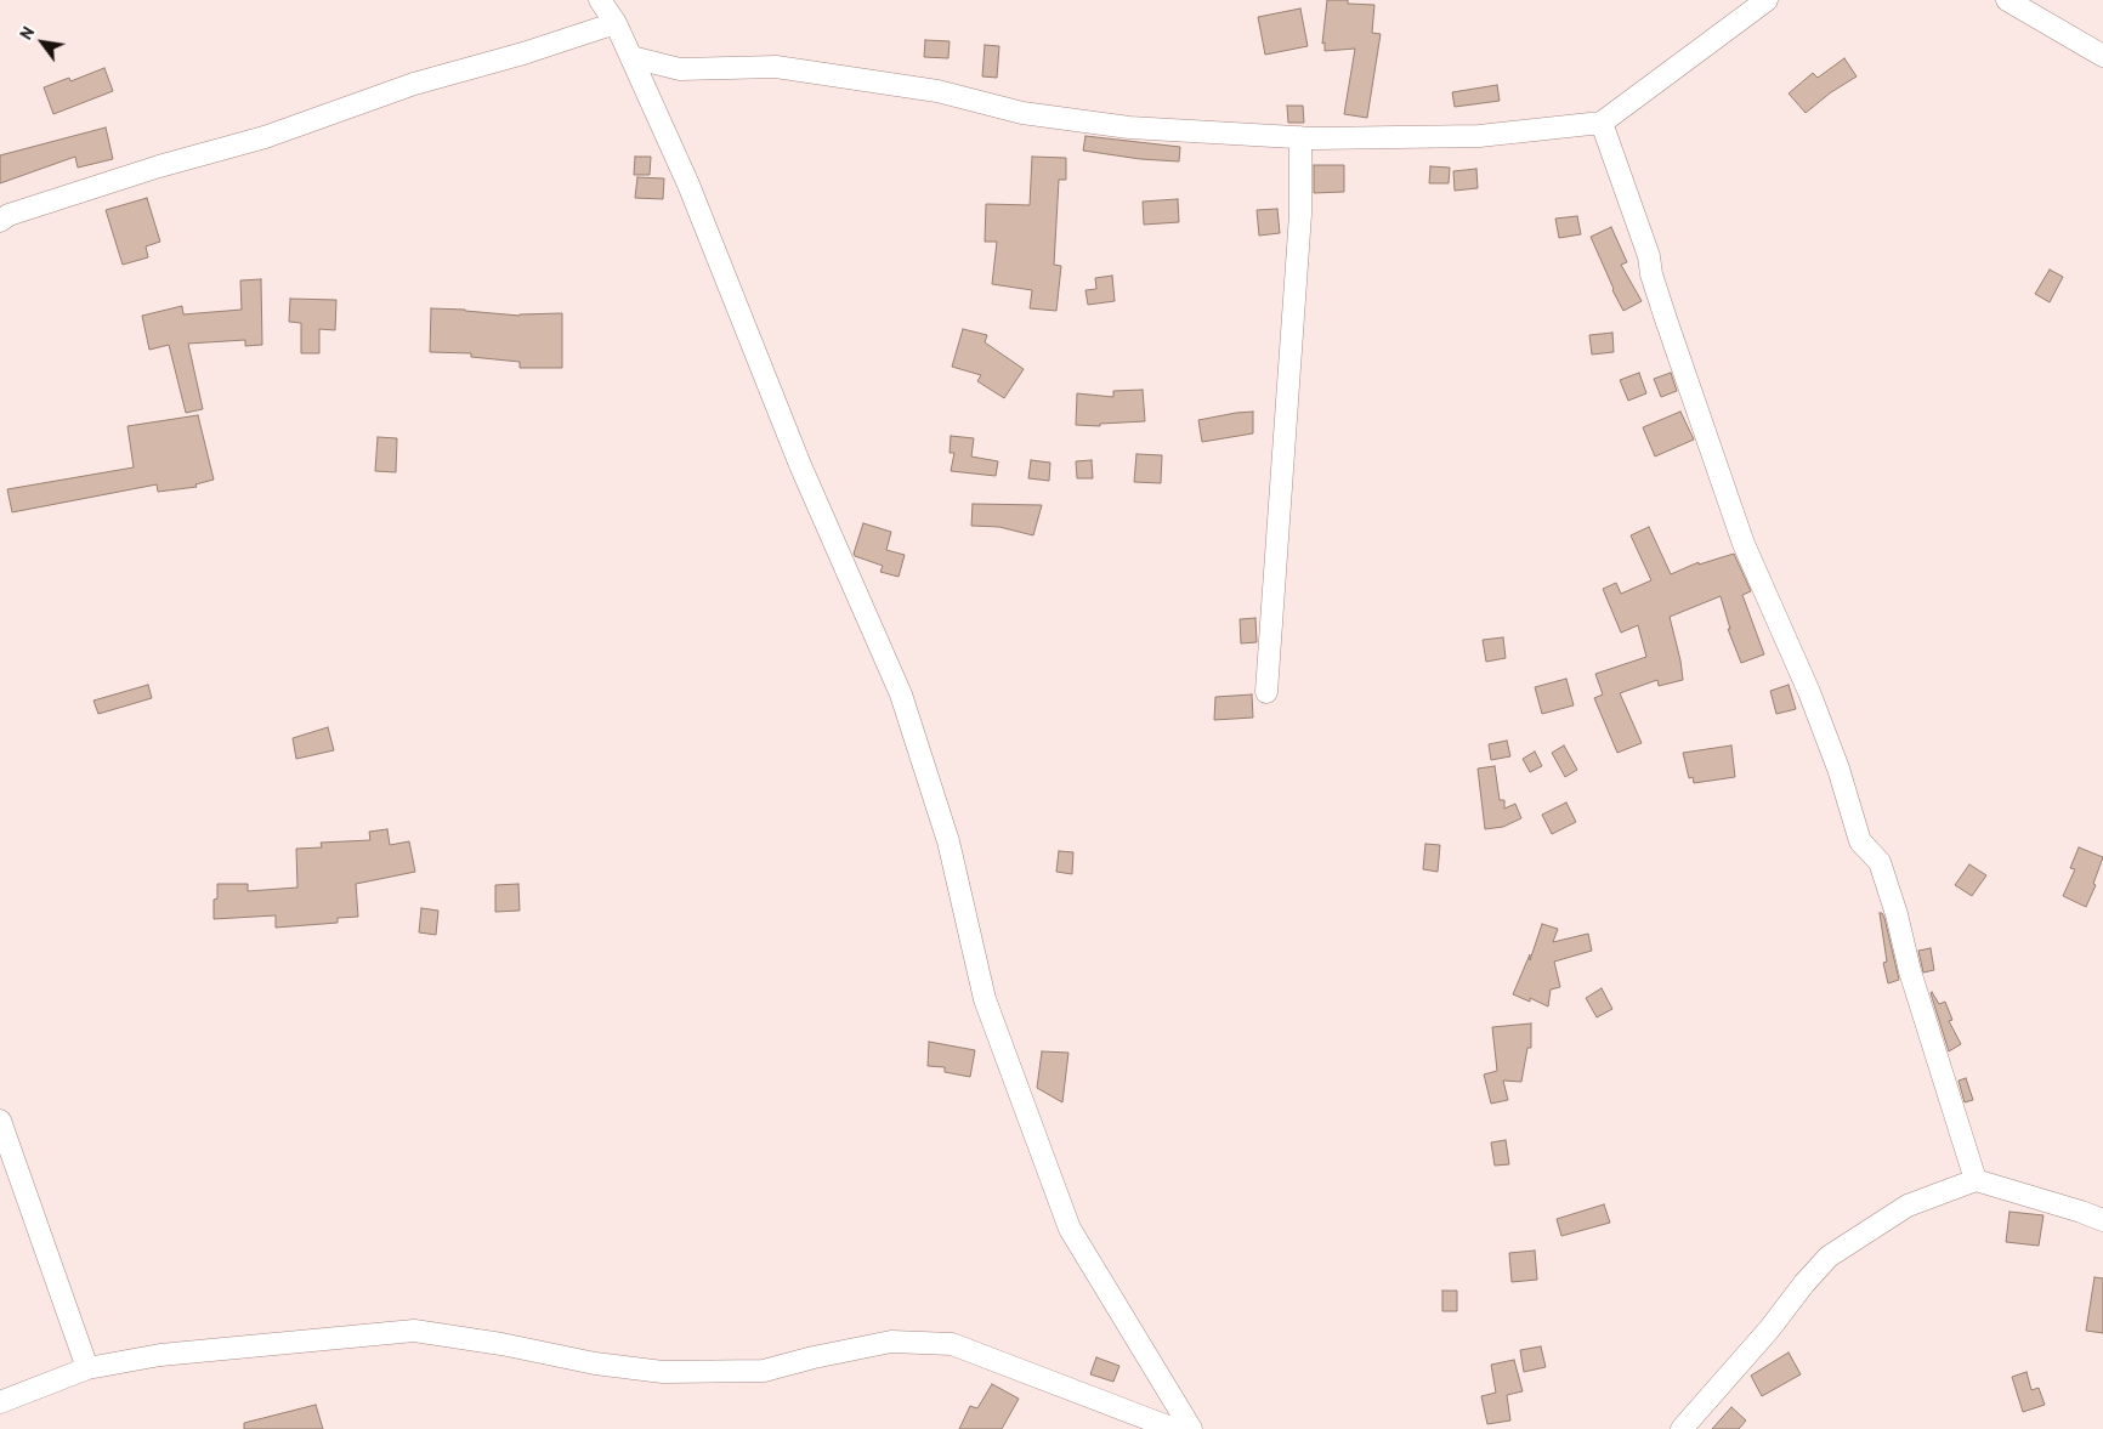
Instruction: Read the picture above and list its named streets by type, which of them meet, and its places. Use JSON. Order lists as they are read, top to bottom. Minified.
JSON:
{"north":"top left"}
